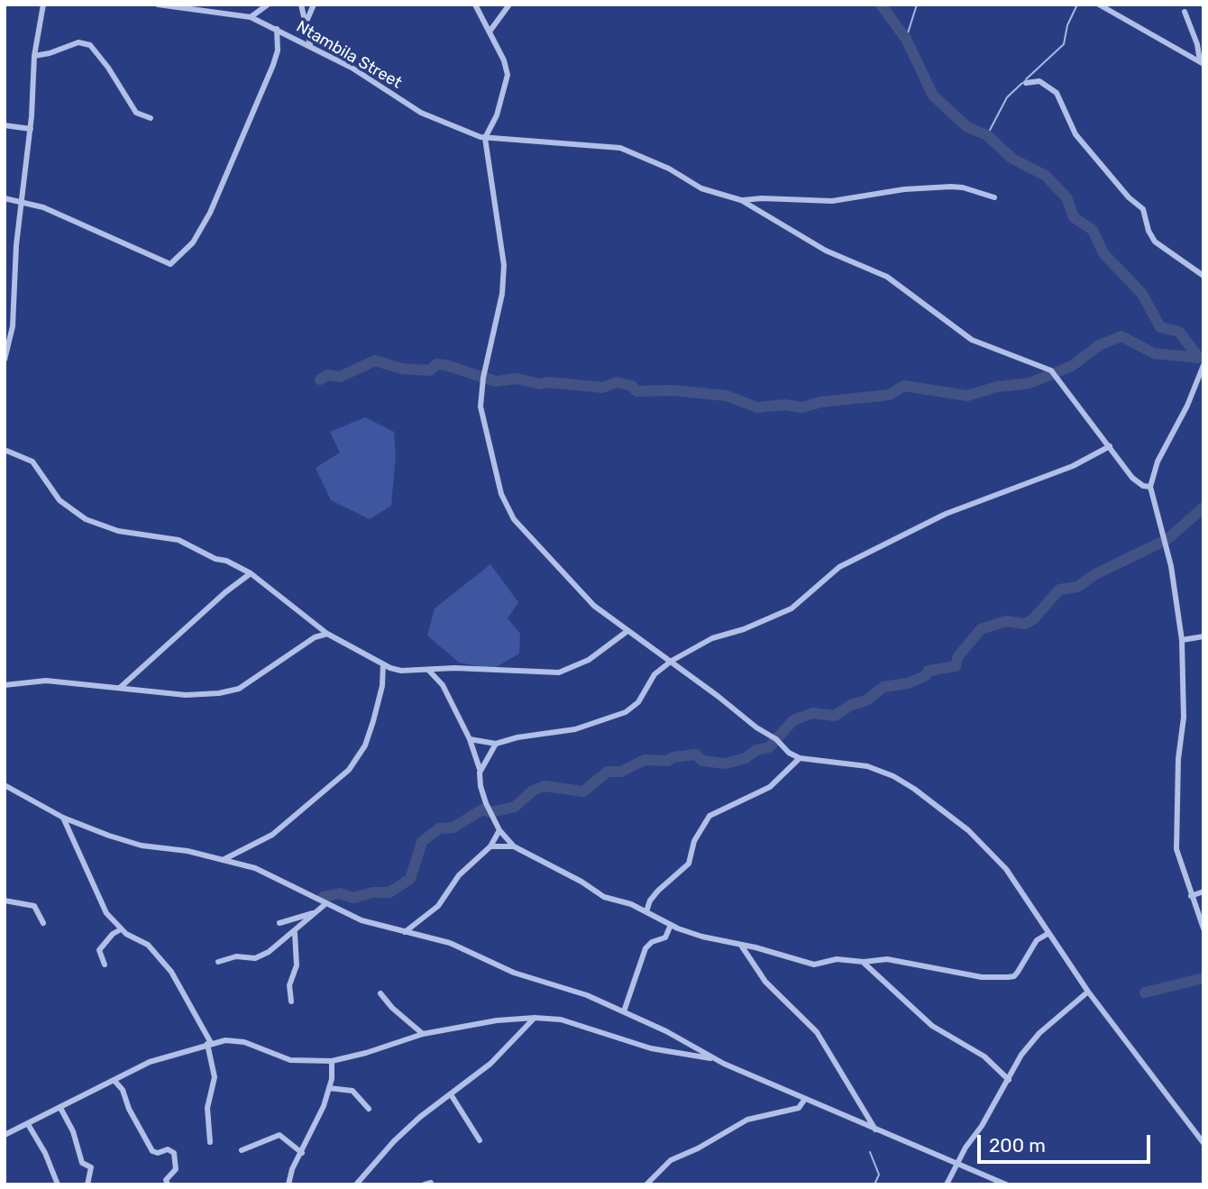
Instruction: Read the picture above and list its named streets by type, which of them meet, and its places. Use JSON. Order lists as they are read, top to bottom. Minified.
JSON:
{"streets":{"street":["Ntambila Street"]},"scale_bar":"200 m"}
